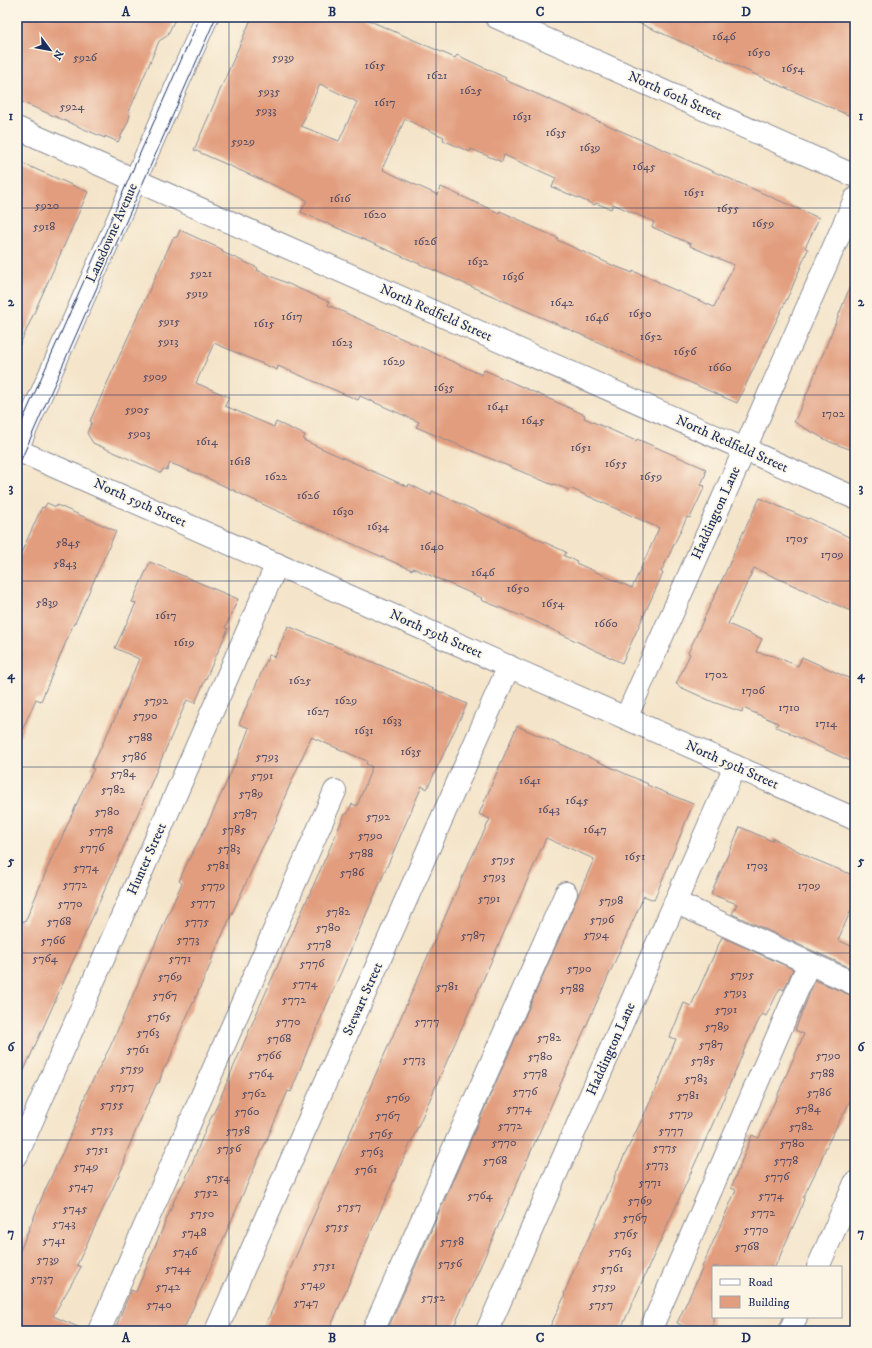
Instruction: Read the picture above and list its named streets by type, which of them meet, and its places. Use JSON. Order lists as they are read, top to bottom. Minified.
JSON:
{"streets":{"street":["North 60th Street","Lansdowne Avenue","North Redfield Street","North 59th Street","Haddington Lane","Hunter Street","Stewart Street"]},"crossings":[["Lansdowne Avenue","North Redfield Street"],["Lansdowne Avenue","North 59th Street"],["North Redfield Street","Haddington Lane"],["North 59th Street","Haddington Lane"],["North 59th Street","Hunter Street"],["North 59th Street","Stewart Street"]],"house_numbers":["1646","1650","5926","5939","1615","1654","1621","1625","5935","1617","5924","5933","1631","1635","5929","1639","1645","1651","1616","5920","1655","1620","1659","5918","1626","1632","5921","1636","5919","1642","1650","1617","1646","5915","1615","1652","5913","1623","1656","1629","1660","5909","1635","1641","5905","1702","1645","5903","1614","1651","1618","1655","1622","1659","1626","1630","1634","1705","5845","1640","1709","5843","1646","1650","5839","1654","1617","1660","1619","1702","1625","1706","5792","1629","1710","1627","5790","1633","1714","1631","5788","1635","5786","5793","5784","5791","1641","5782","5789","1645","1643","5780","5787","5792","5785","1647","5778","5790","5776","5783","5788","1651","5795","5781","1703","5774","5786","5793","5772","5779","1709","5791","5798","5777","5770","5782","5796","5768","5775","5780","5794","5787","5773","5766","5778","5764","5771","5776","5790","5795","5769","5774","5781","5788","5793","5767","5772","5791","5765","5770","5777","5789","5763","5782","5768","5787","5761","5766","5790","5780","5773","5785","5759","5764","5778","5788","5783","5757","5776","5786","5762","5781","5769","5755","5774","5784","5760","5779","5767","5772","5782","5753","5758","5777","5765","5770","5780","5775","5756","5751","5763","5768","5778","5773","5749","5761","5776","5754","5771","5747","5752","5764","5774","5769","5757","5745","5772","5750","5767","5743","5755","5770","5748","5765","5741","5758","5768","5746","5763","5739","5756","5751","5744","5761","5737","5749","5742","5759","5752","5747","5740","5757"],"legend":["Road","Building"],"north":"bottom right","grid":{"columns":["A","B","C","D"],"rows":["1","2","3","4","5","6","7"]}}
